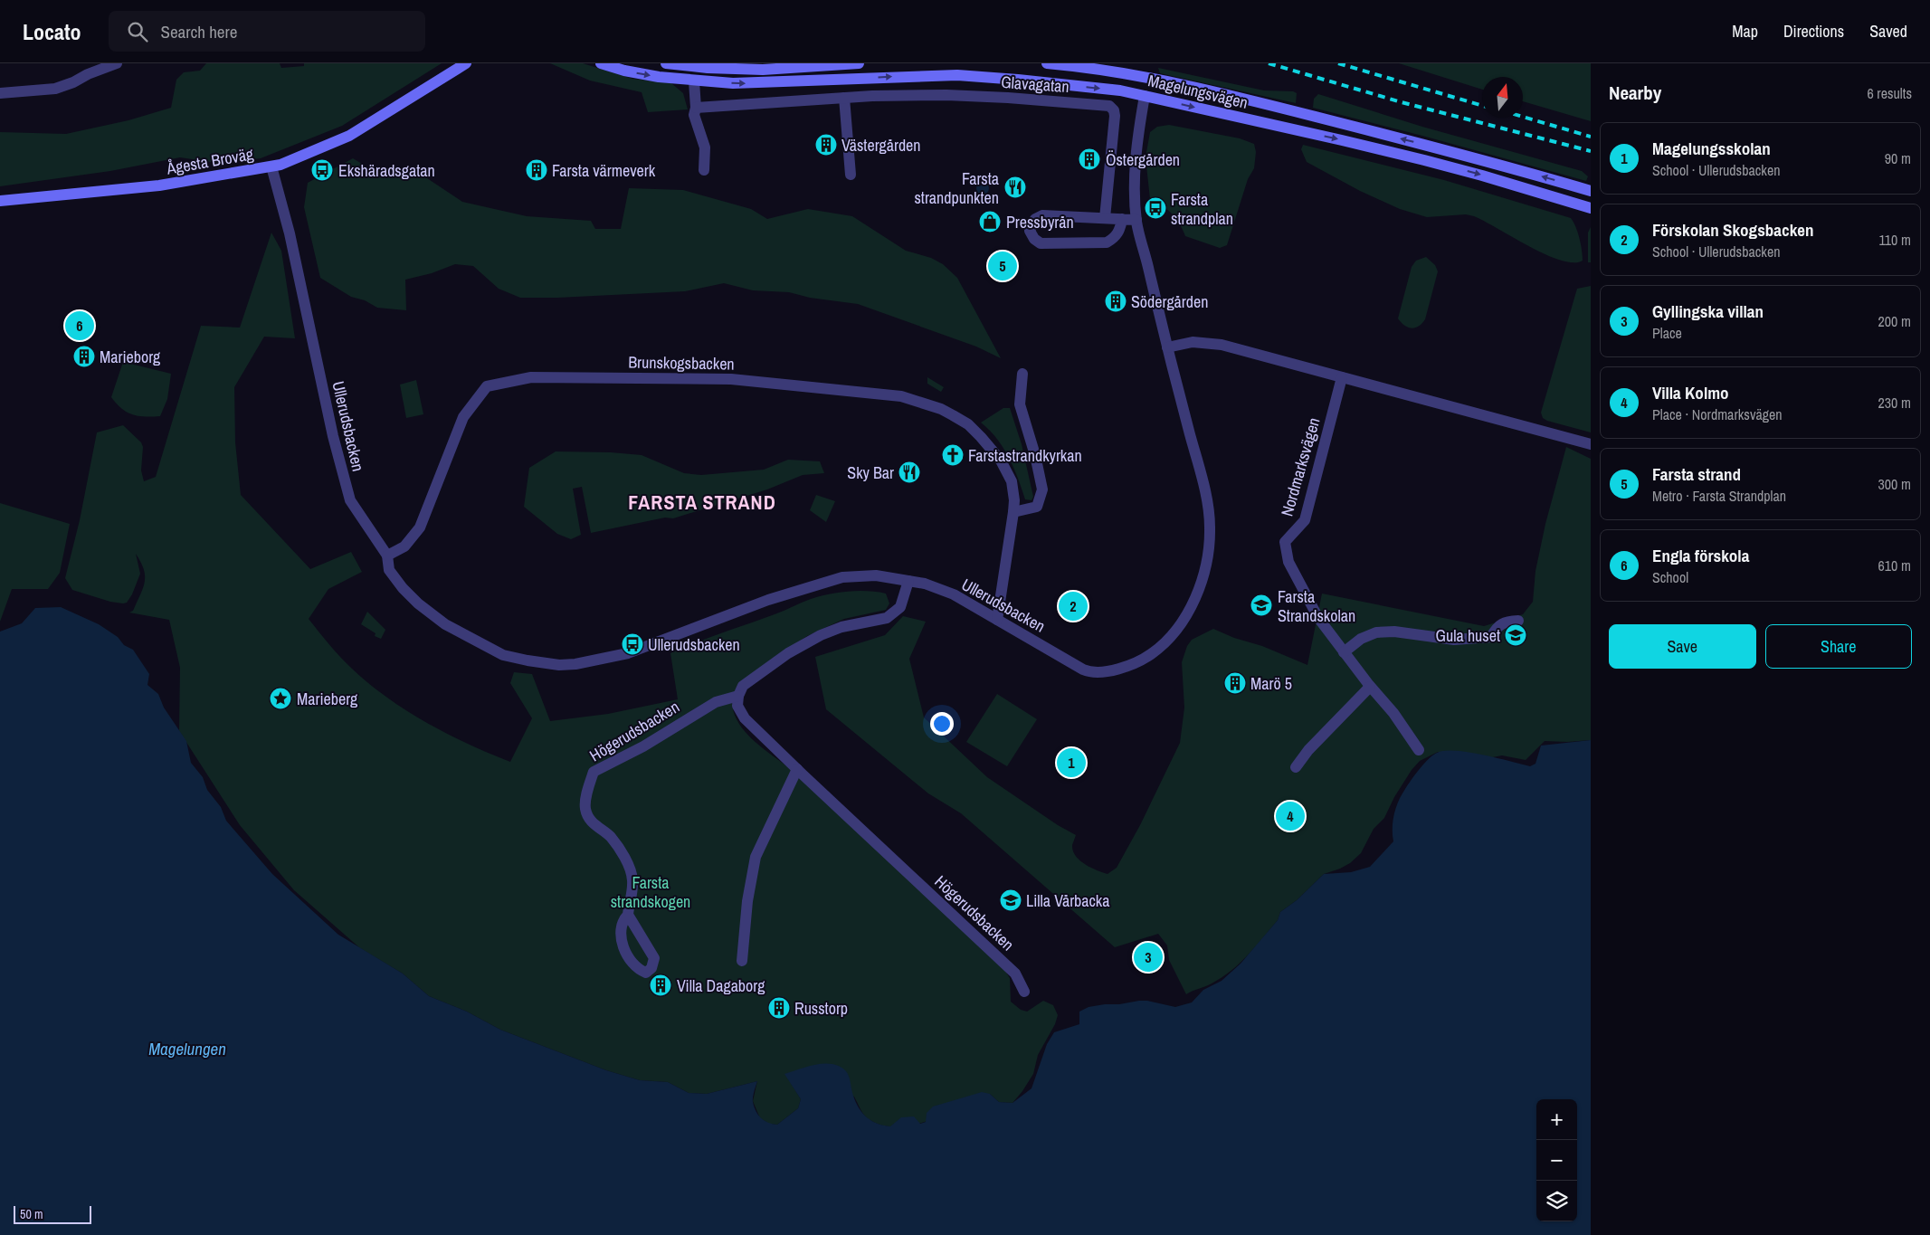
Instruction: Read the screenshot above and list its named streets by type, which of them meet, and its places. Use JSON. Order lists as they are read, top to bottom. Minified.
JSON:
{"streets":{"main road":["Magelungsvägen","Ågesta Broväg"],"street":["Glavagatan","Brunskogsbacken","Ullerudsbacken","Nordmarksvägen","Högerudsbacken"]},"crossings":[["Magelungsvägen","Ullerudsbacken"],["Ågesta Broväg","Ullerudsbacken"],["Brunskogsbacken","Ullerudsbacken"]],"districts":["FARSTA STRAND"],"water":["Magelungen"],"parks":["Farsta strandskogen"],"places":{"building":["Västergården","Östergården","Farsta värmeverk","Södergården","Marieborg","Marö 5","Villa Dagaborg","Russtorp"],"bus stop":["Ekshäradsgatan","Farsta strandplan","Ullerudsbacken"],"restaurant":["Farsta strandpunkten","Sky Bar"],"shop":["Pressbyrån"],"church":["Farstastrandkyrkan"],"school or university":["Farsta Strandskolan","Gula huset","Lilla Vårbacka"],"place":["Marieberg"]},"scale_bar":"50 m","north":"top","page":{"header":"Locato","search":"Search here","nav":["Map","Directions","Saved"],"heading":["Nearby","6 results"],"list":[{"mark":"1","name":"Magelungsskolan","note":"School · Ullerudsbacken","value":"90 m"},{"mark":"2","name":"Förskolan Skogsbacken","note":"School · Ullerudsbacken","value":"110 m"},{"mark":"3","name":"Gyllingska villan","note":"Place","value":"200 m"},{"mark":"4","name":"Villa Kolmo","note":"Place · Nordmarksvägen","value":"230 m"},{"mark":"5","name":"Farsta strand","note":"Metro · Farsta Strandplan","value":"300 m"},{"mark":"6","name":"Engla förskola","note":"School","value":"610 m"}],"pins":["5","6","2","1","4","3"],"buttons":["Save","Share"],"map_buttons":["+","−"],"scale":"50 m"}}
